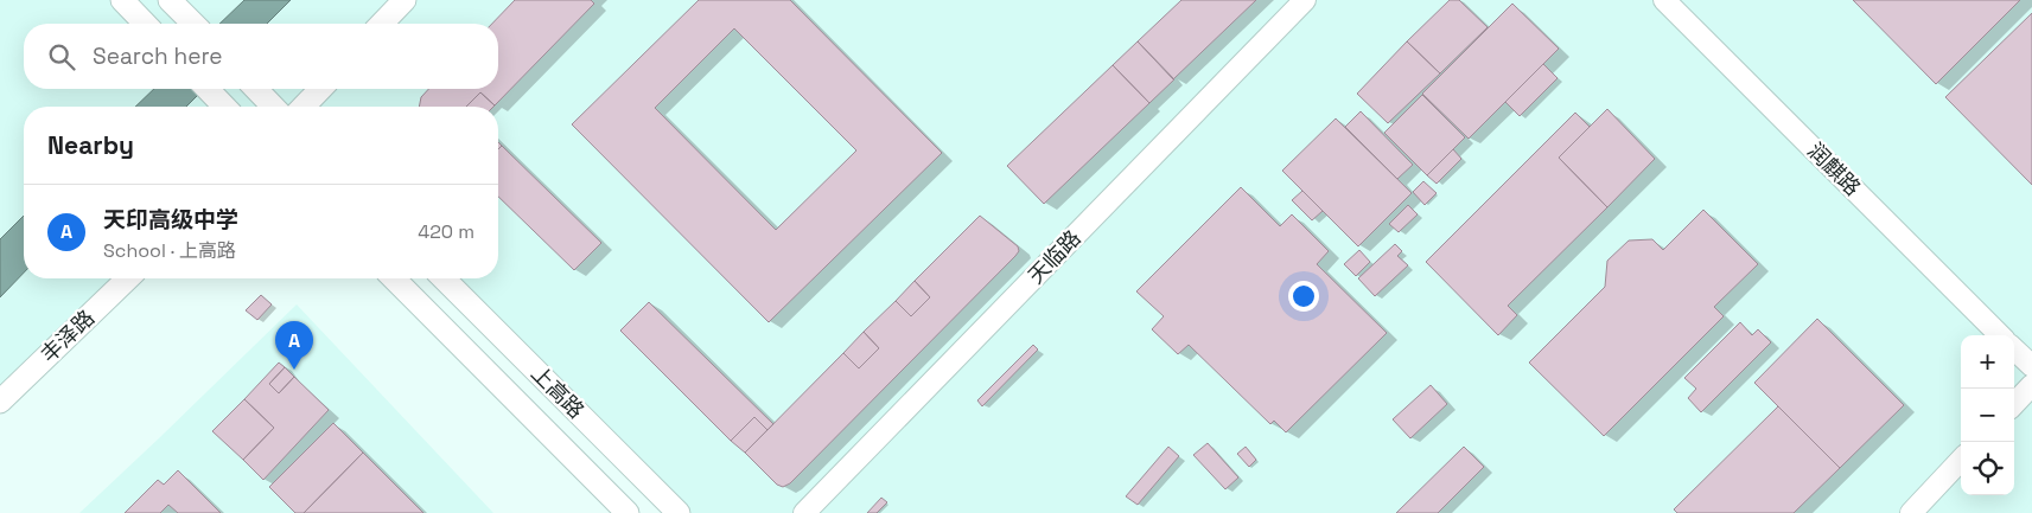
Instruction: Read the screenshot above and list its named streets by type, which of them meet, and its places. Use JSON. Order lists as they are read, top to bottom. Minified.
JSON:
{"streets":{"main road":["丰泽路","上高路"],"street":["润麒路","天临路"]},"page":{"search":"Search here","heading":"Nearby","list":[{"mark":"A","name":"天印高级中学","note":"School · 上高路","value":"420 m"}],"pins":"A","map_buttons":["+","−"]}}
